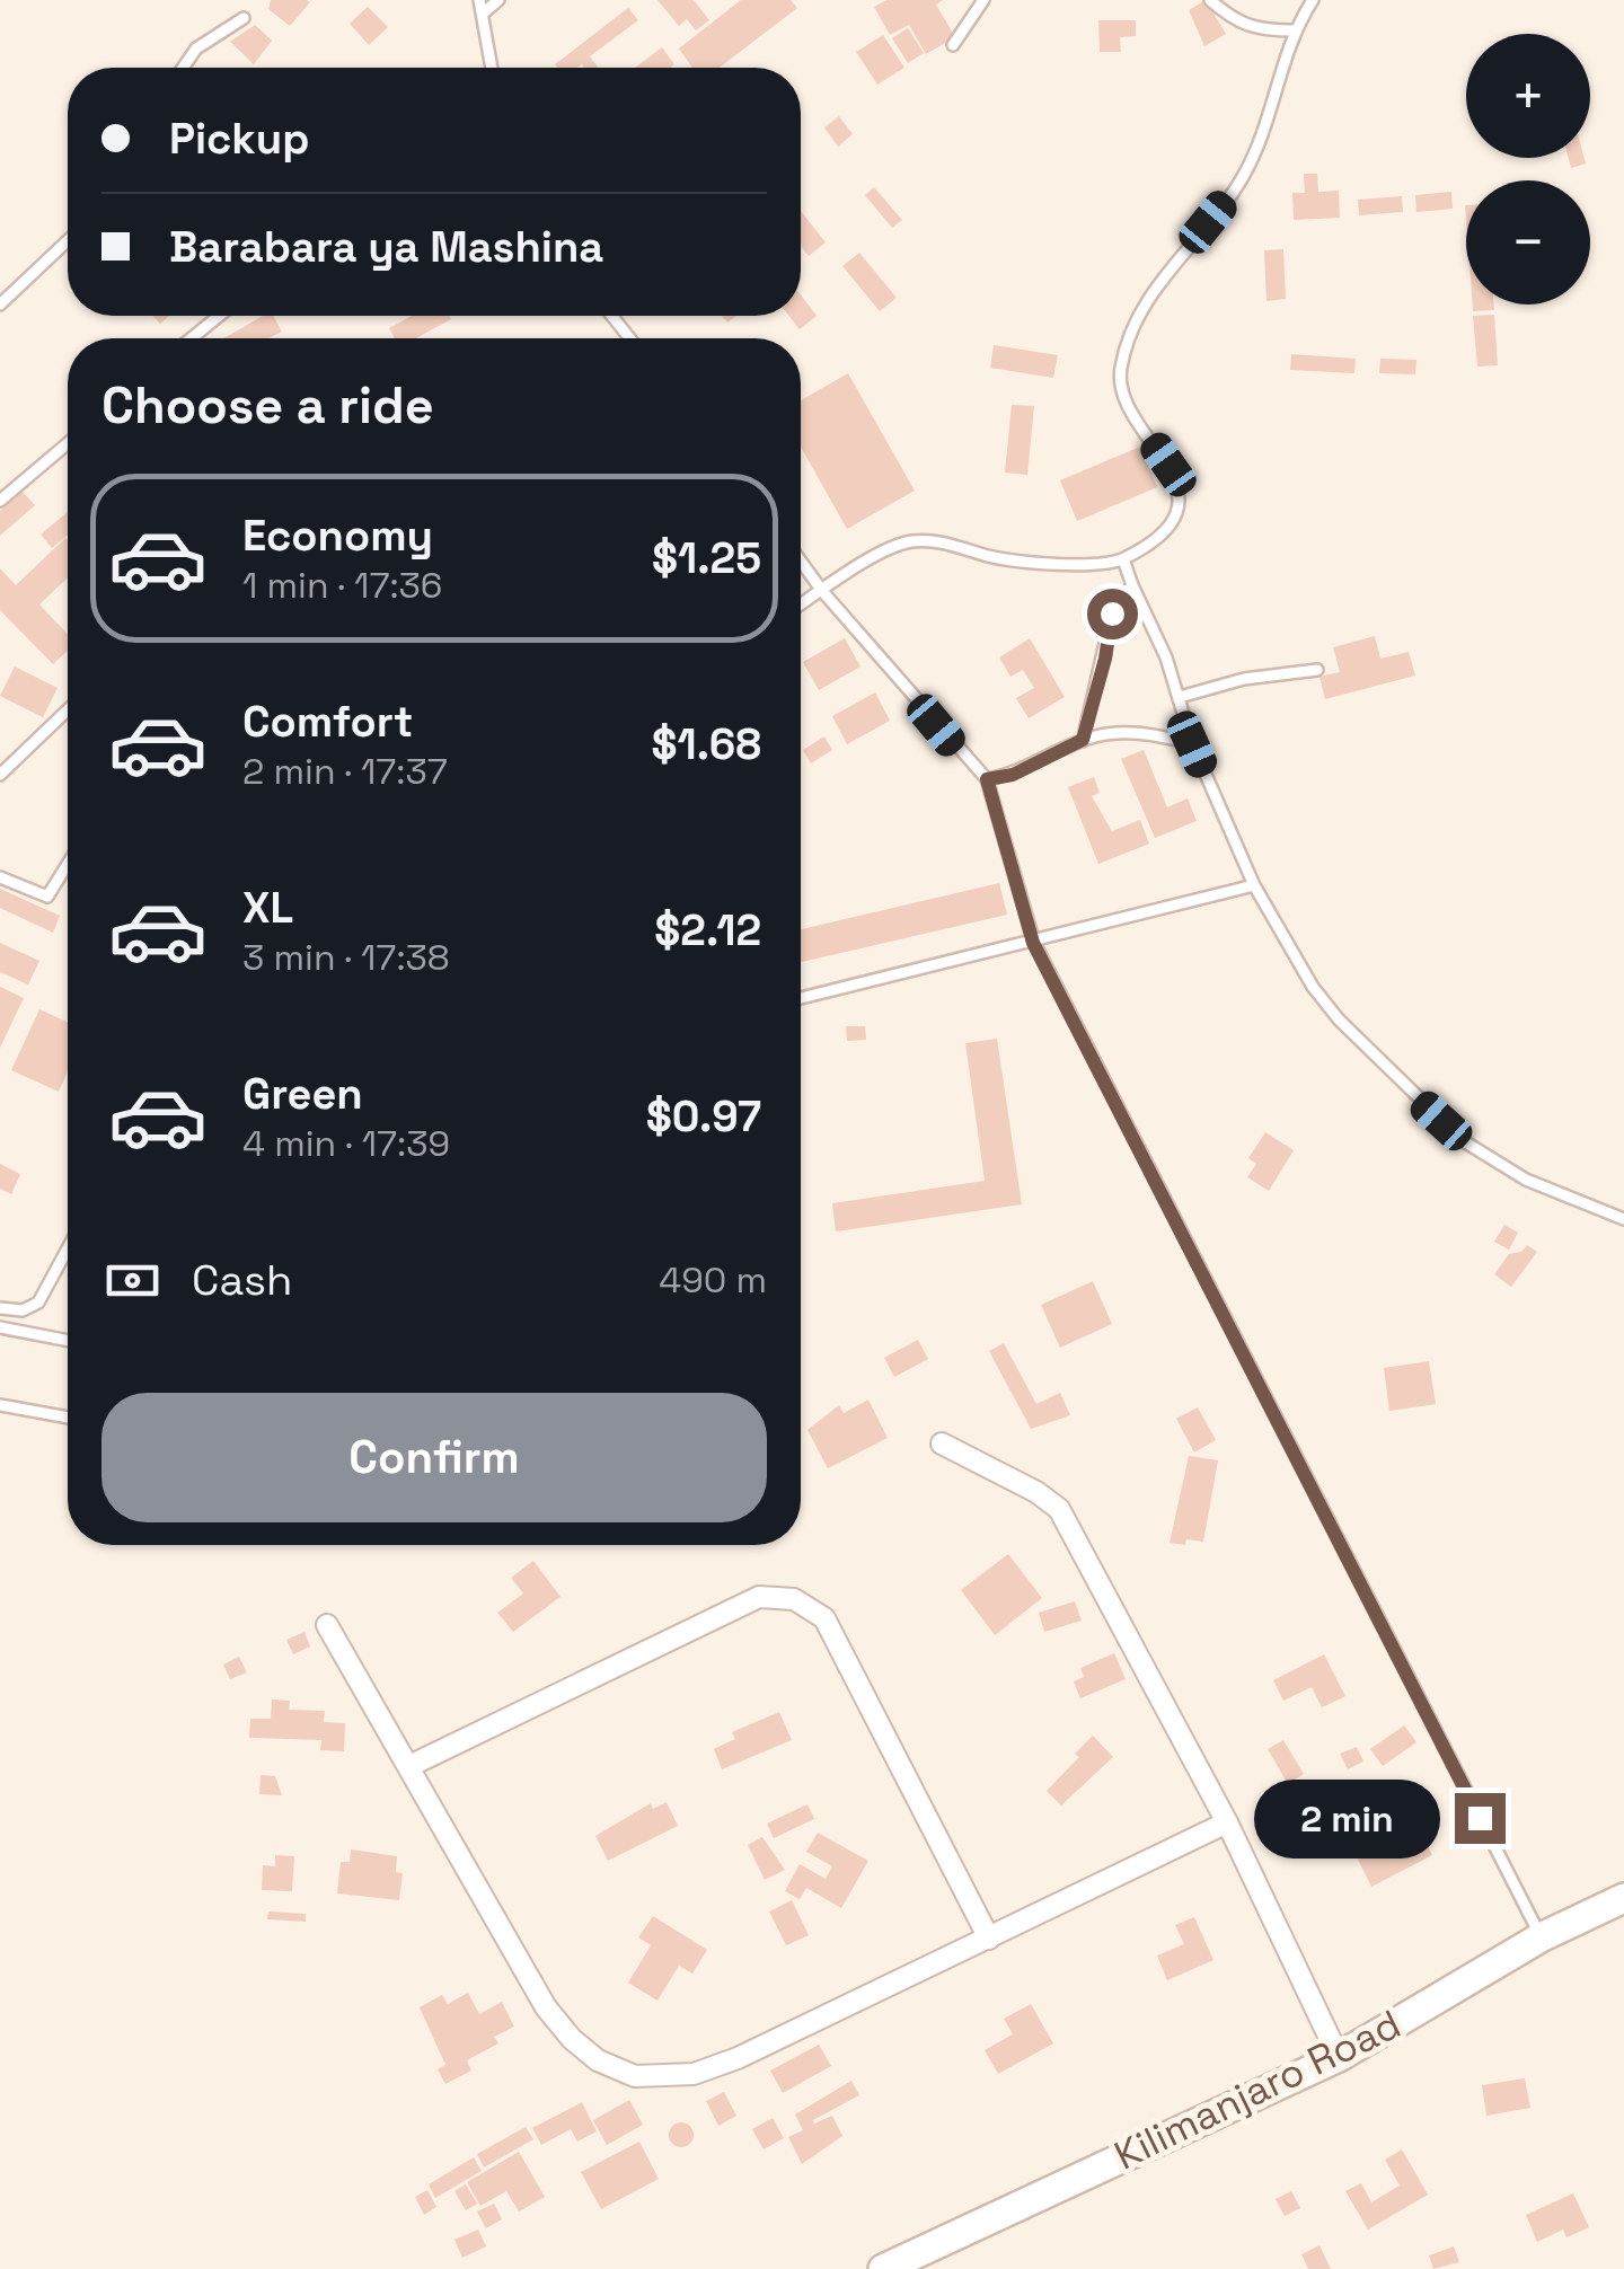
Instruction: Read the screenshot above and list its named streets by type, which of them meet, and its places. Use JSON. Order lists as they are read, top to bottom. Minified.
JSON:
{"streets":{"main road":["Kilimanjaro Road"]},"page":{"map_buttons":["+","−"],"banner":["Pickup","Barabara ya Mashina"],"heading":"Choose a ride","list":[{"name":"Economy","note":"1 min · 17:36","value":"$1.25"},{"name":"Comfort","note":"2 min · 17:37","value":"$1.68"},{"name":"XL","note":"3 min · 17:38","value":"$2.12"},{"name":"Green","note":"4 min · 17:39","value":"$0.97"}],"pay":["Cash","490 m"],"buttons":"Confirm","bubble":"2 min"}}
